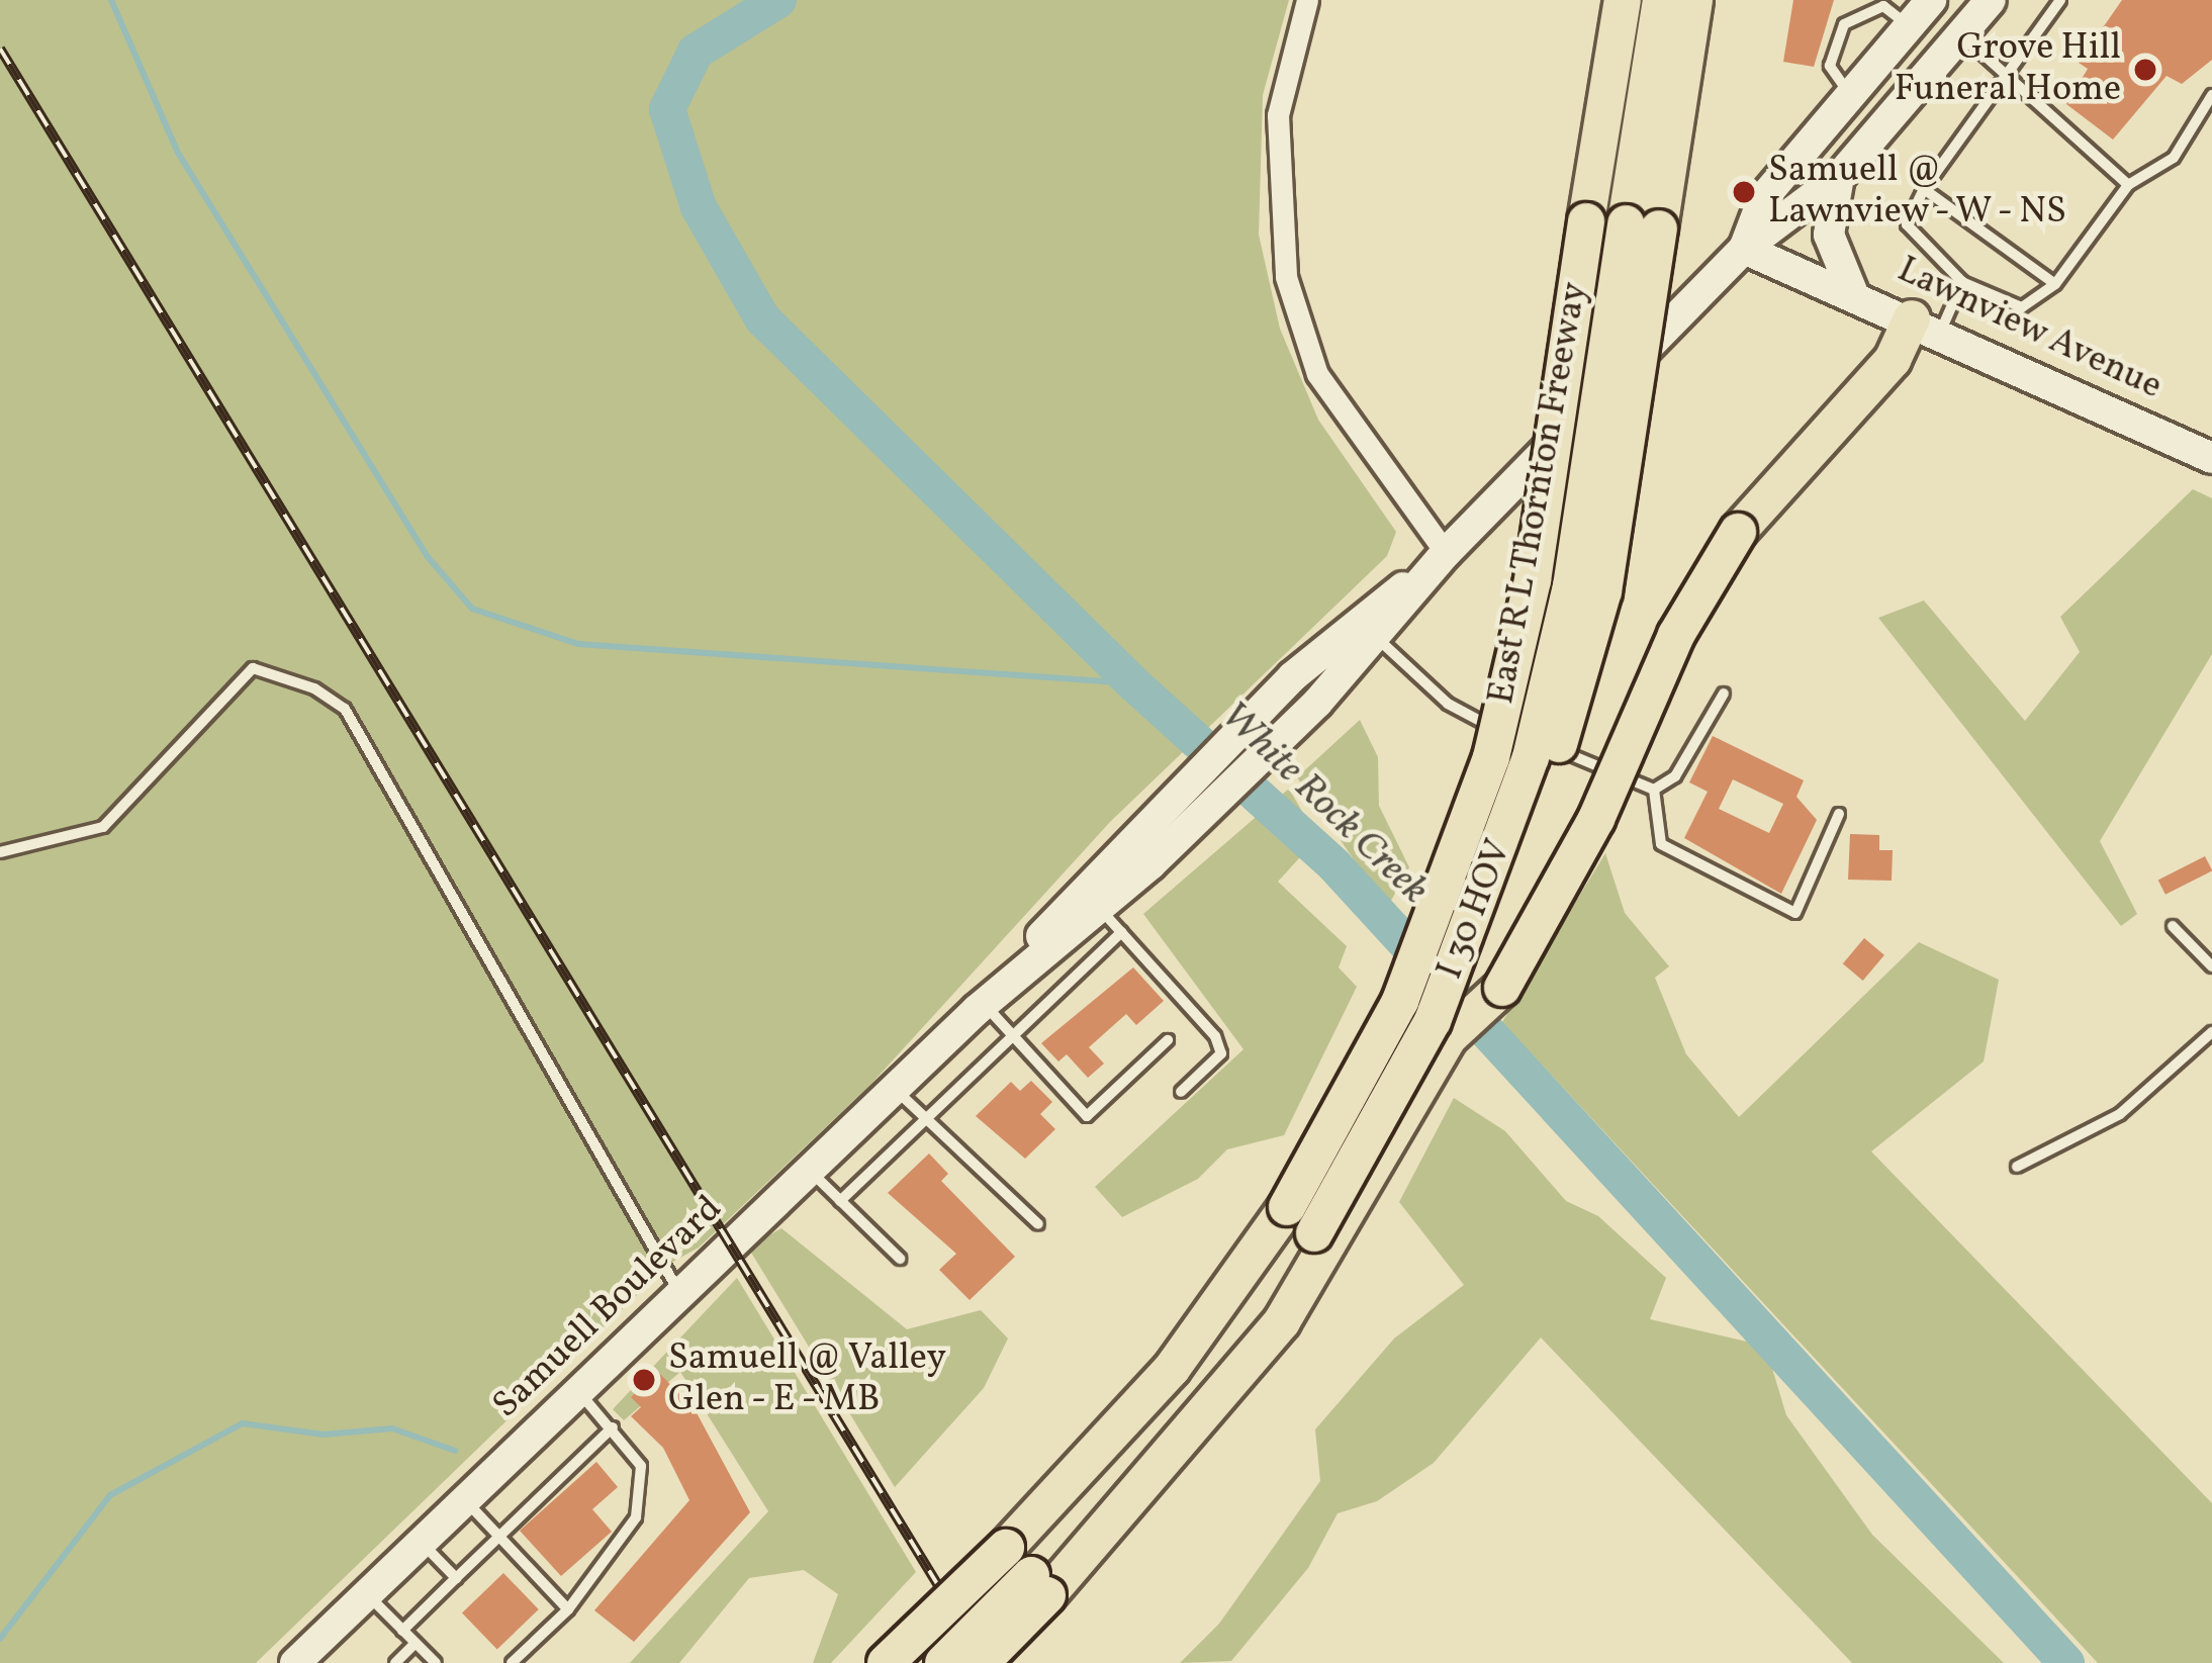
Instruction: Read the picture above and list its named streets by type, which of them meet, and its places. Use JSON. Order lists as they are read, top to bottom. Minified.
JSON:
{"streets":{"highway":["East R L Thornton Freeway","I 30 HOV"],"main road":["Lawnview Avenue","Samuell Boulevard"]},"crossings":[["Lawnview Avenue","Samuell Boulevard"],["East R L Thornton Freeway","I 30 HOV"]],"water":["White Rock Creek"],"places":["Grove Hill Funeral Home","Samuell @ Lawnview - W - NS","Samuell @ Valley Glen - E - MB"]}
